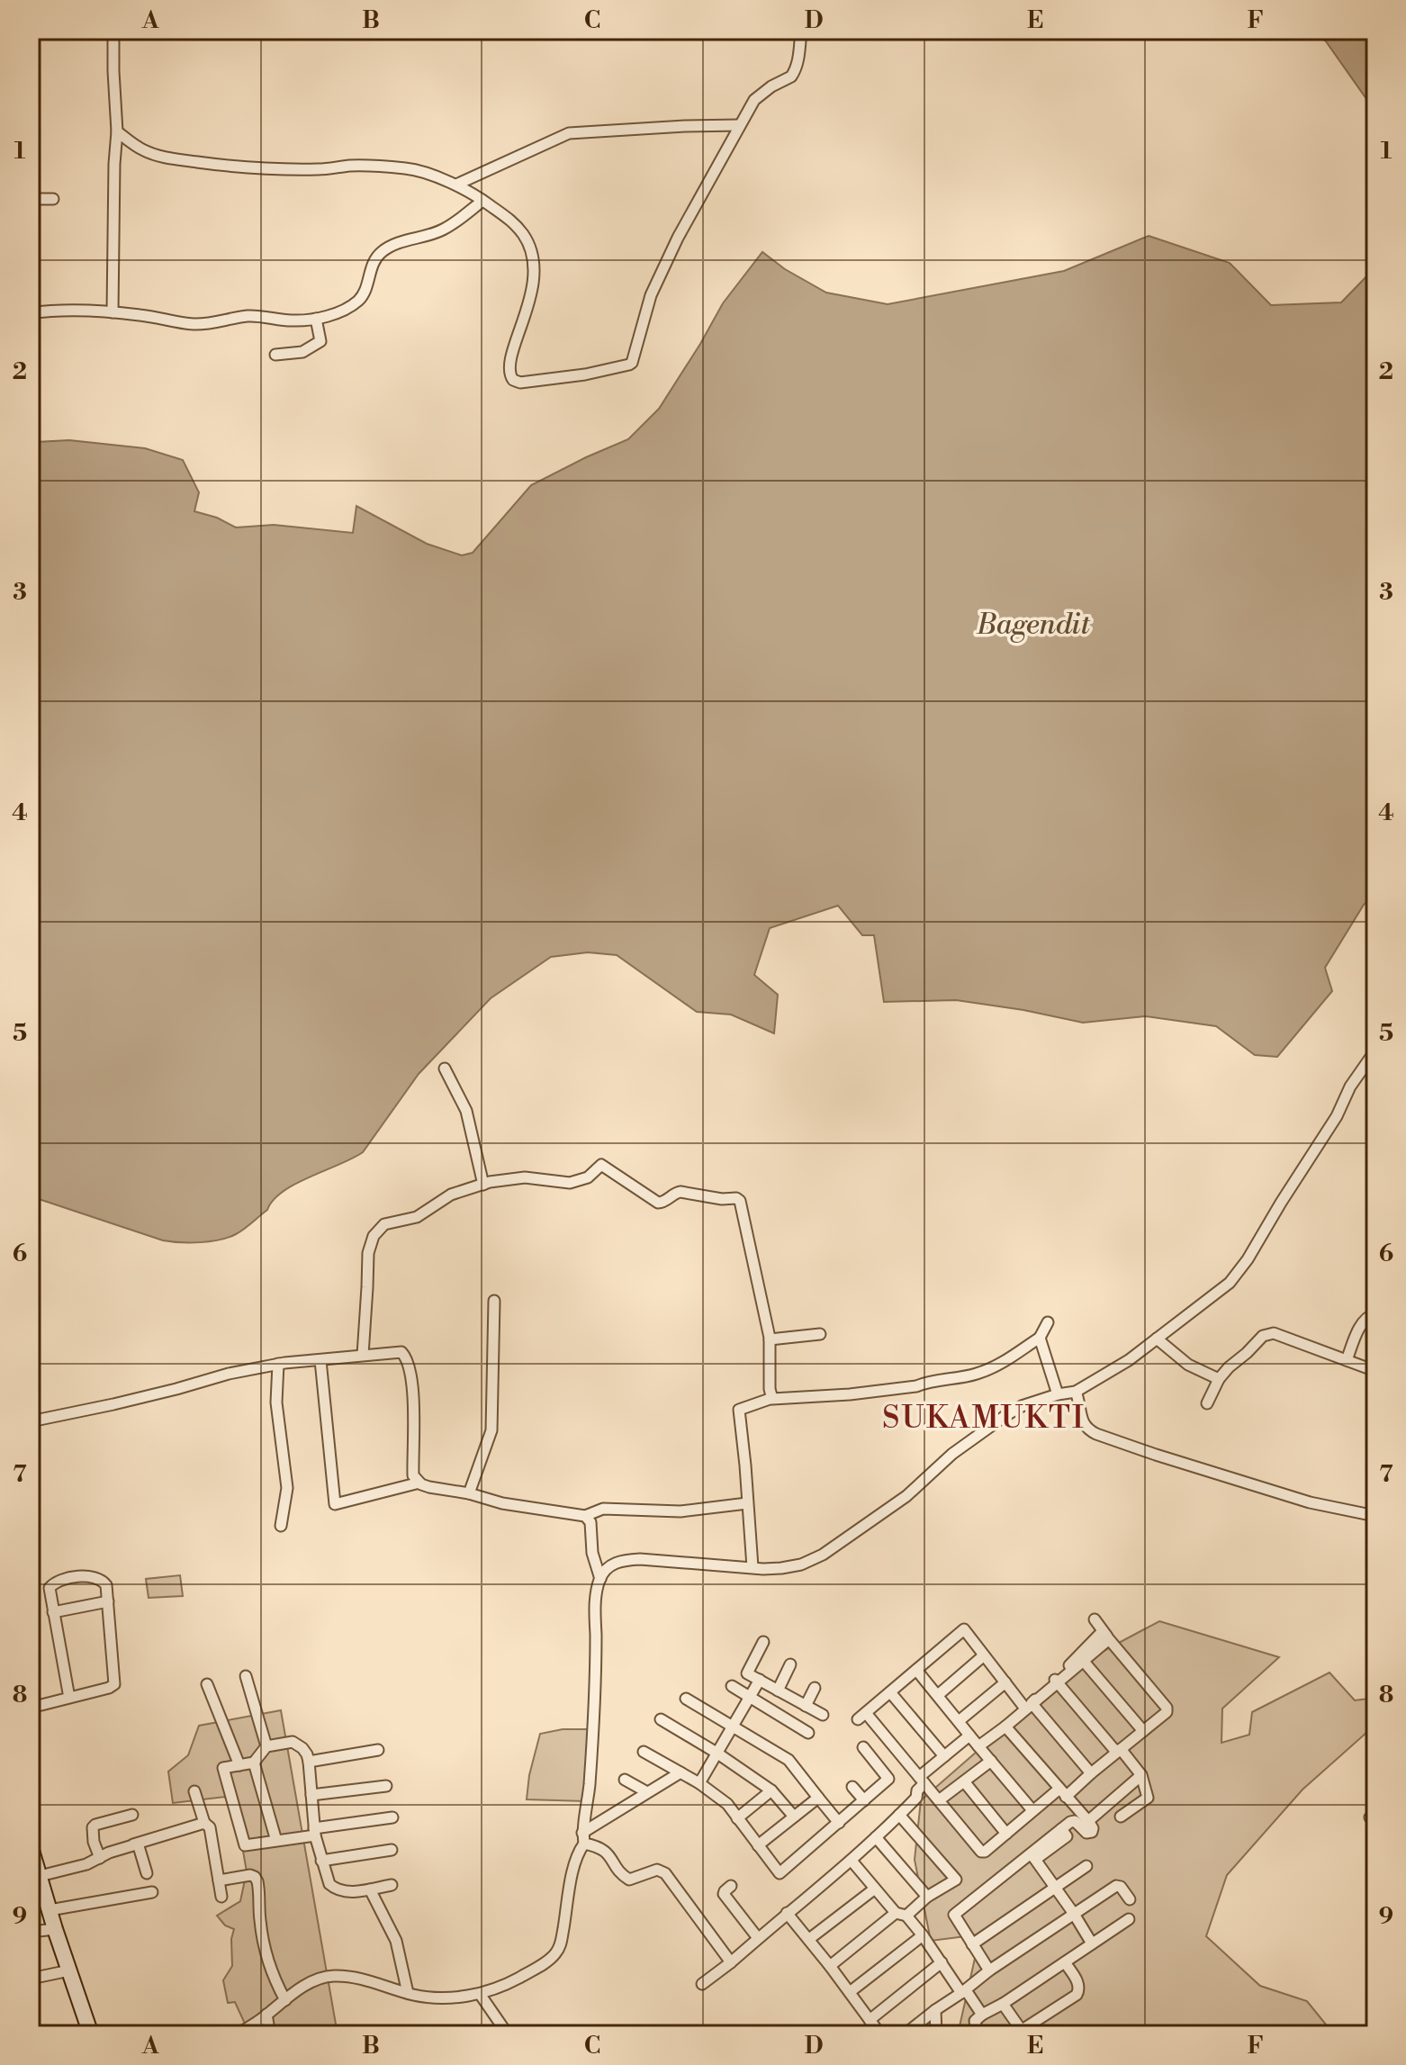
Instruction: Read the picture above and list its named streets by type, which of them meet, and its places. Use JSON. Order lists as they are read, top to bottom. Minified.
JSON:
{"districts":["SUKAMUKTI"],"water":["Bagendit"],"grid":{"columns":["A","B","C","D","E","F"],"rows":["1","2","3","4","5","6","7","8","9"]}}
